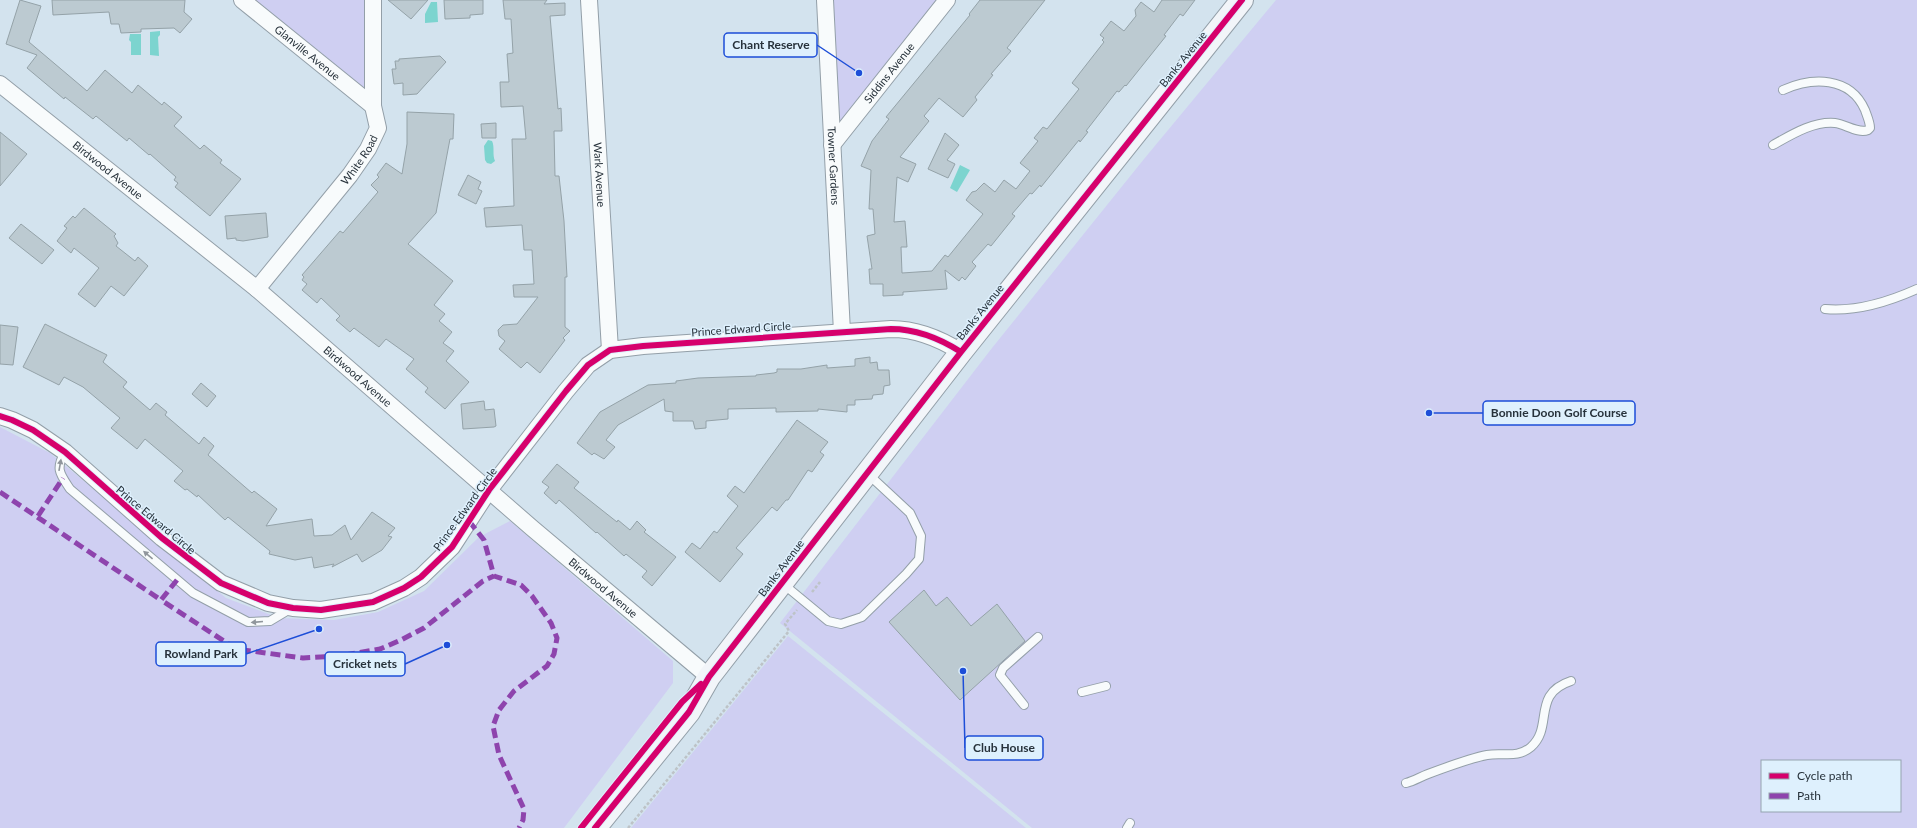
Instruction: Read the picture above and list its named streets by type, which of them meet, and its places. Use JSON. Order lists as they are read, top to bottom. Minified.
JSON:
{"streets":{"street":["Glanville Avenue","Banks Avenue","Siddins Avenue","White Road","Towner Gardens","Birdwood Avenue","Wark Avenue","Prince Edward Circle"]},"crossings":[["Glanville Avenue","White Road"],["Banks Avenue","Birdwood Avenue"],["Banks Avenue","Prince Edward Circle"],["Siddins Avenue","Towner Gardens"],["White Road","Birdwood Avenue"],["Towner Gardens","Prince Edward Circle"],["Birdwood Avenue","Prince Edward Circle"],["Wark Avenue","Prince Edward Circle"]],"places":["Chant Reserve","Bonnie Doon Golf Course","Rowland Park","Cricket nets","Club House"],"legend":["Cycle path","Path"]}
